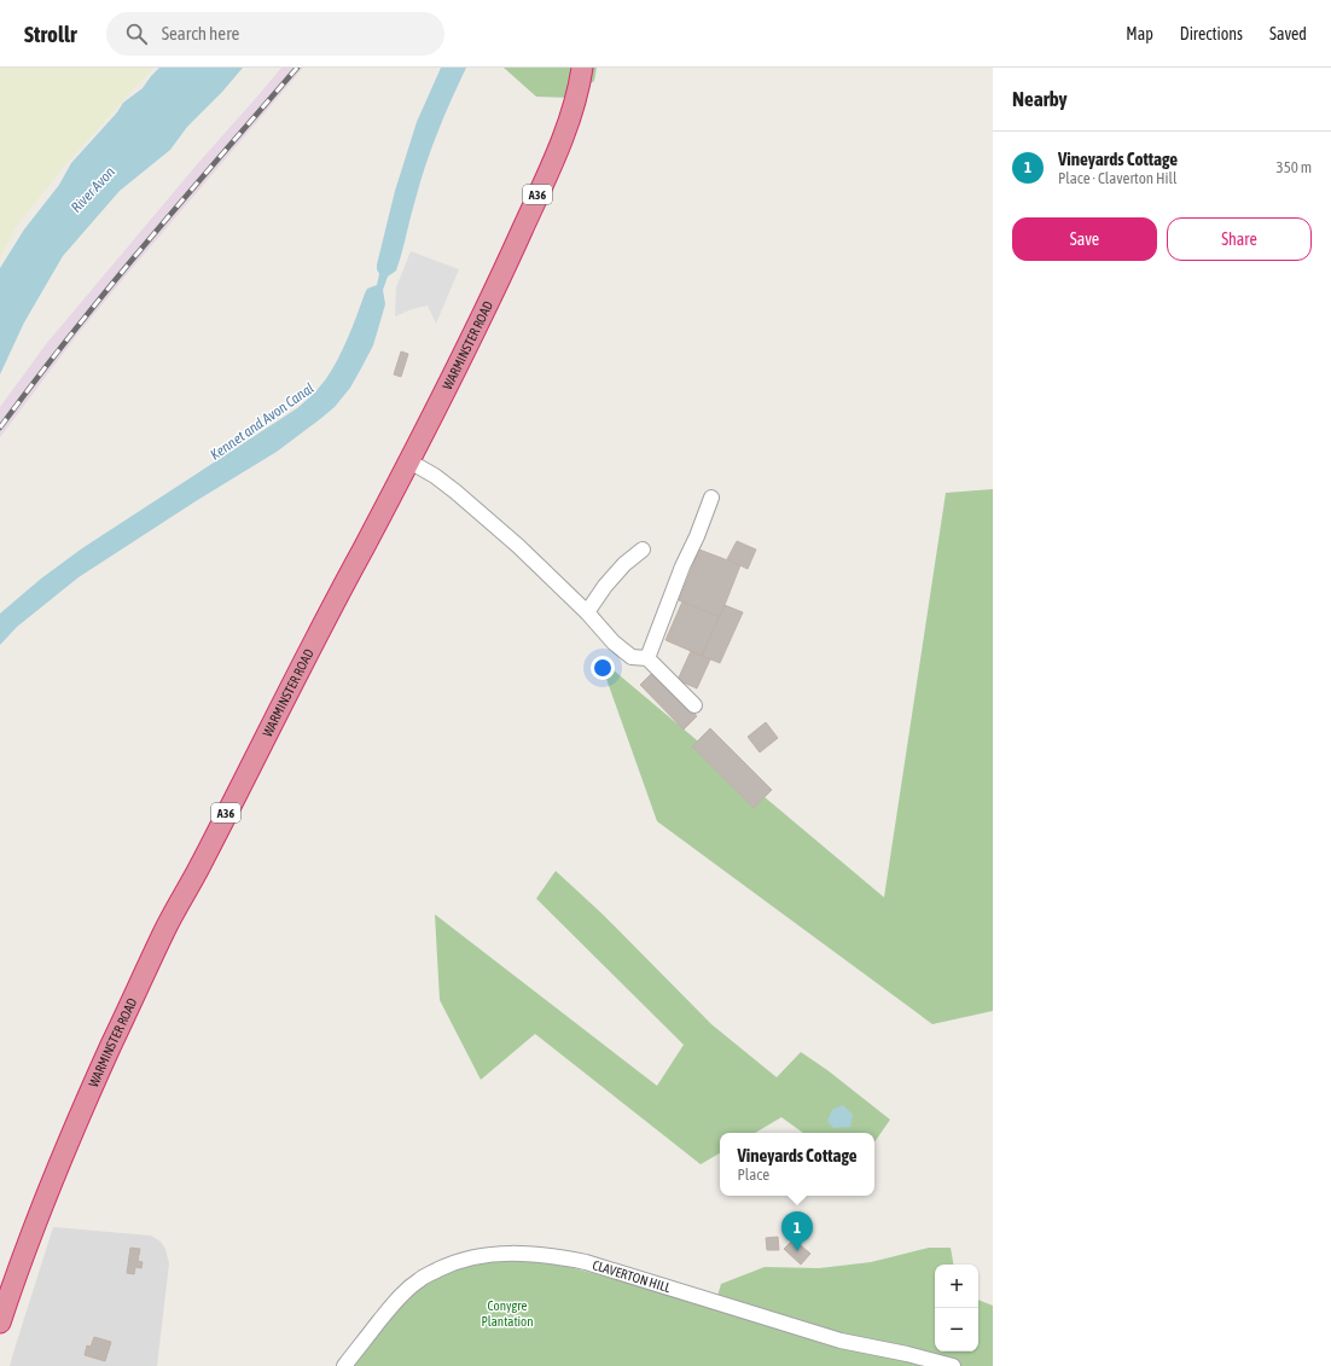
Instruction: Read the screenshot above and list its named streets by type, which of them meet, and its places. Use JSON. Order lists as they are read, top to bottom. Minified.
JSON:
{"streets":{"highway":["A36","WARMINSTER ROAD"],"street":["CLAVERTON HILL"]},"water":["River Avon","Kennet and Avon Canal"],"parks":["Conygre Plantation"],"page":{"header":"Strollr","search":"Search here","nav":["Map","Directions","Saved"],"heading":"Nearby","list":[{"mark":"1","name":"Vineyards Cottage","note":"Place · Claverton Hill","value":"350 m"}],"buttons":["Save","Share"],"popup":["Vineyards Cottage","Place"],"pins":"1","map_buttons":["+","−"]}}
